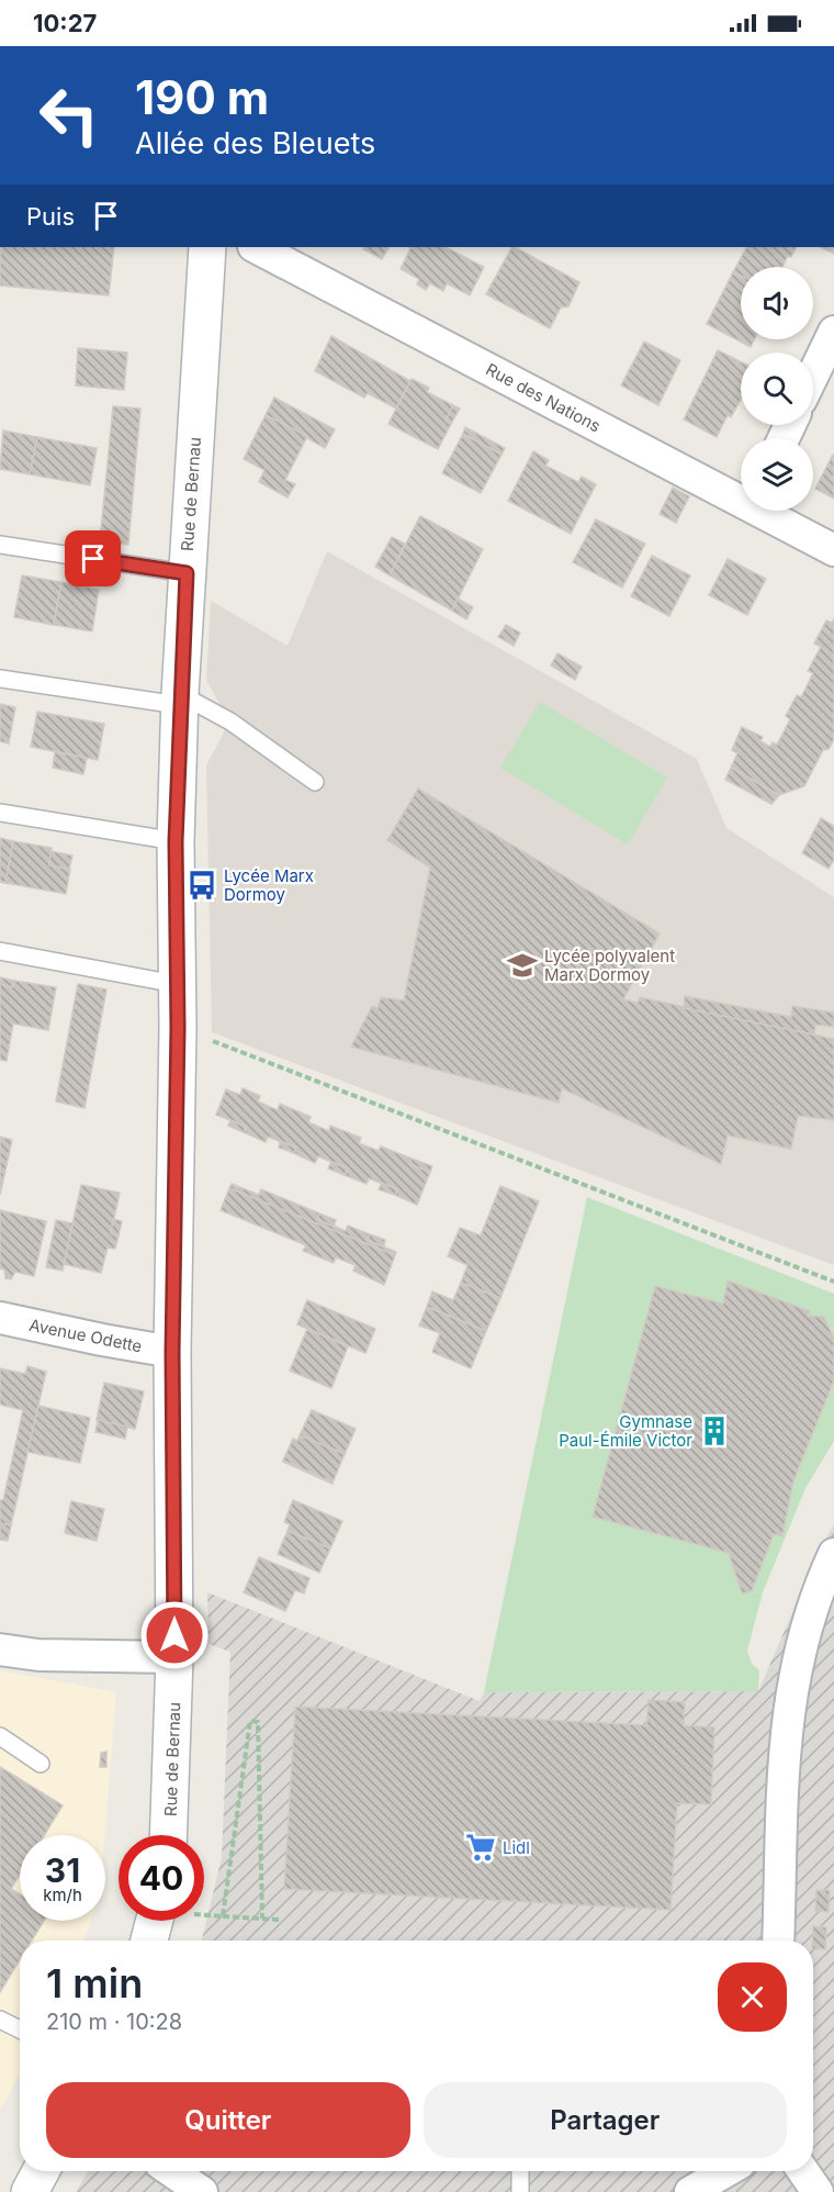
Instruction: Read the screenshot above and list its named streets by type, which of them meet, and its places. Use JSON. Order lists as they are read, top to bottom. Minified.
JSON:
{"streets":{"street":["Rue des Nations","Rue de Bernau","Avenue Odette"]},"crossings":[["Rue de Bernau","Avenue Odette"]],"places":{"bus stop":["Lycée Marx Dormoy"],"school or university":["Lycée polyvalent Marx Dormoy"],"building":["Gymnase Paul-Émile Victor"],"supermarket":["Lidl"]},"page":{"status":"10:27","turn":["190 m","Allée des Bleuets"],"then":"Puis","speed":"31 km/h","limit":"40","heading":["1 min","210 m · 10:28"],"buttons":["Quitter","Partager"]}}
